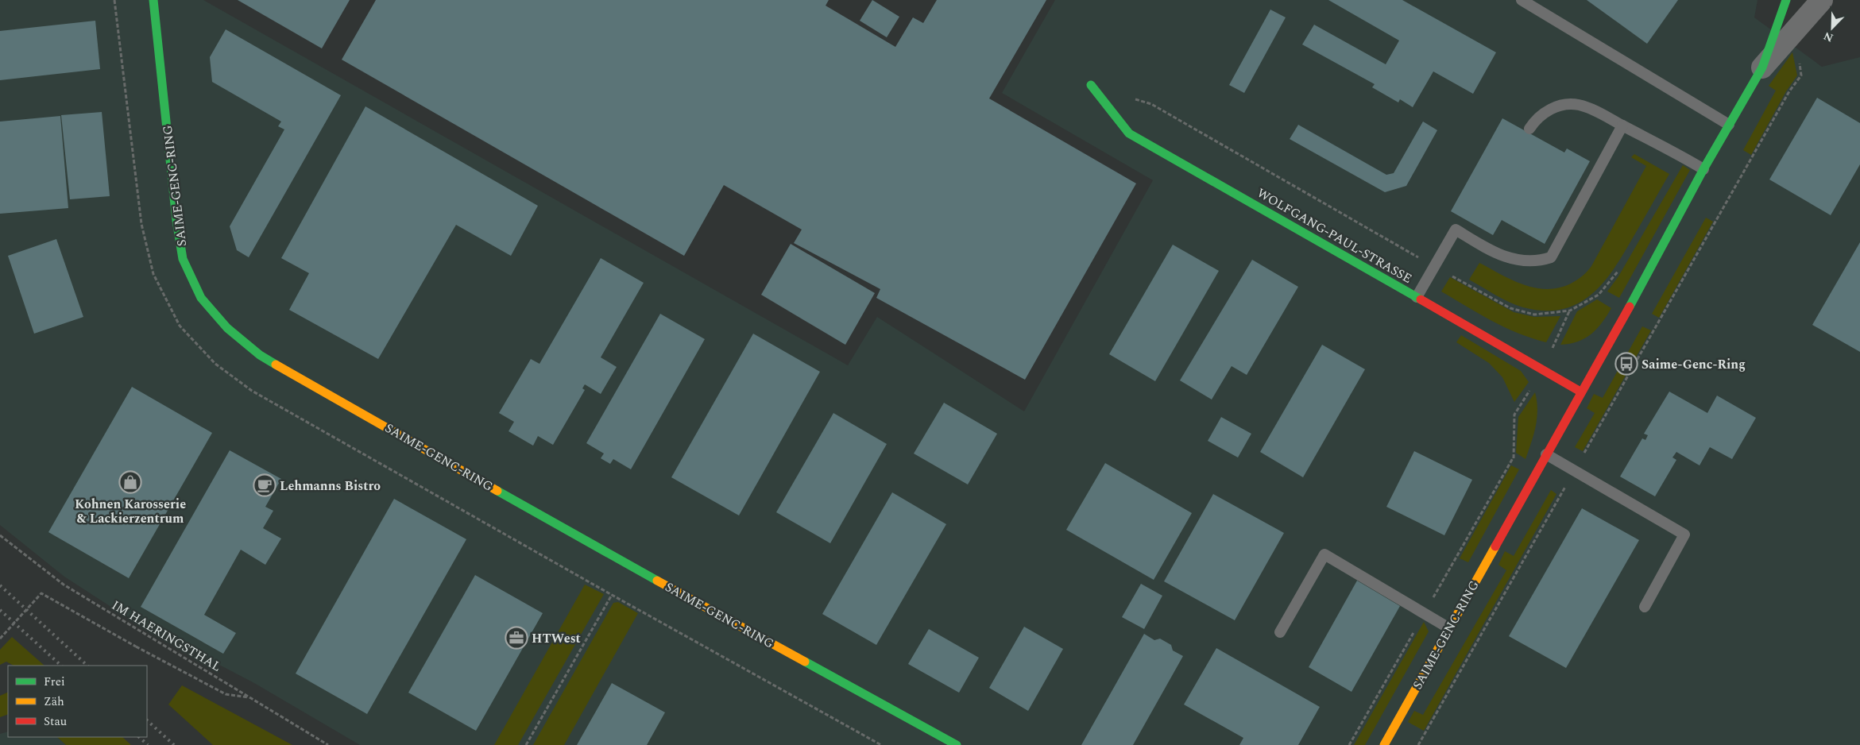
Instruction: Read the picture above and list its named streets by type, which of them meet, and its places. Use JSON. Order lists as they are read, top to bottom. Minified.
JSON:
{"streets":{"street":["SAIME-GENC-RING","WOLFGANG-PAUL-STRASSE"],"path":["IM HAERINGSTHAL"]},"crossings":[["SAIME-GENC-RING","WOLFGANG-PAUL-STRASSE"]],"places":{"bus stop":["Saime-Genc-Ring"],"shop":["Kohnen Karosserie & Lackierzentrum"],"cafe":["Lehmanns Bistro"],"office":["HTWest"]},"legend":["Frei","Zäh","Stau"],"north":"bottom left"}
